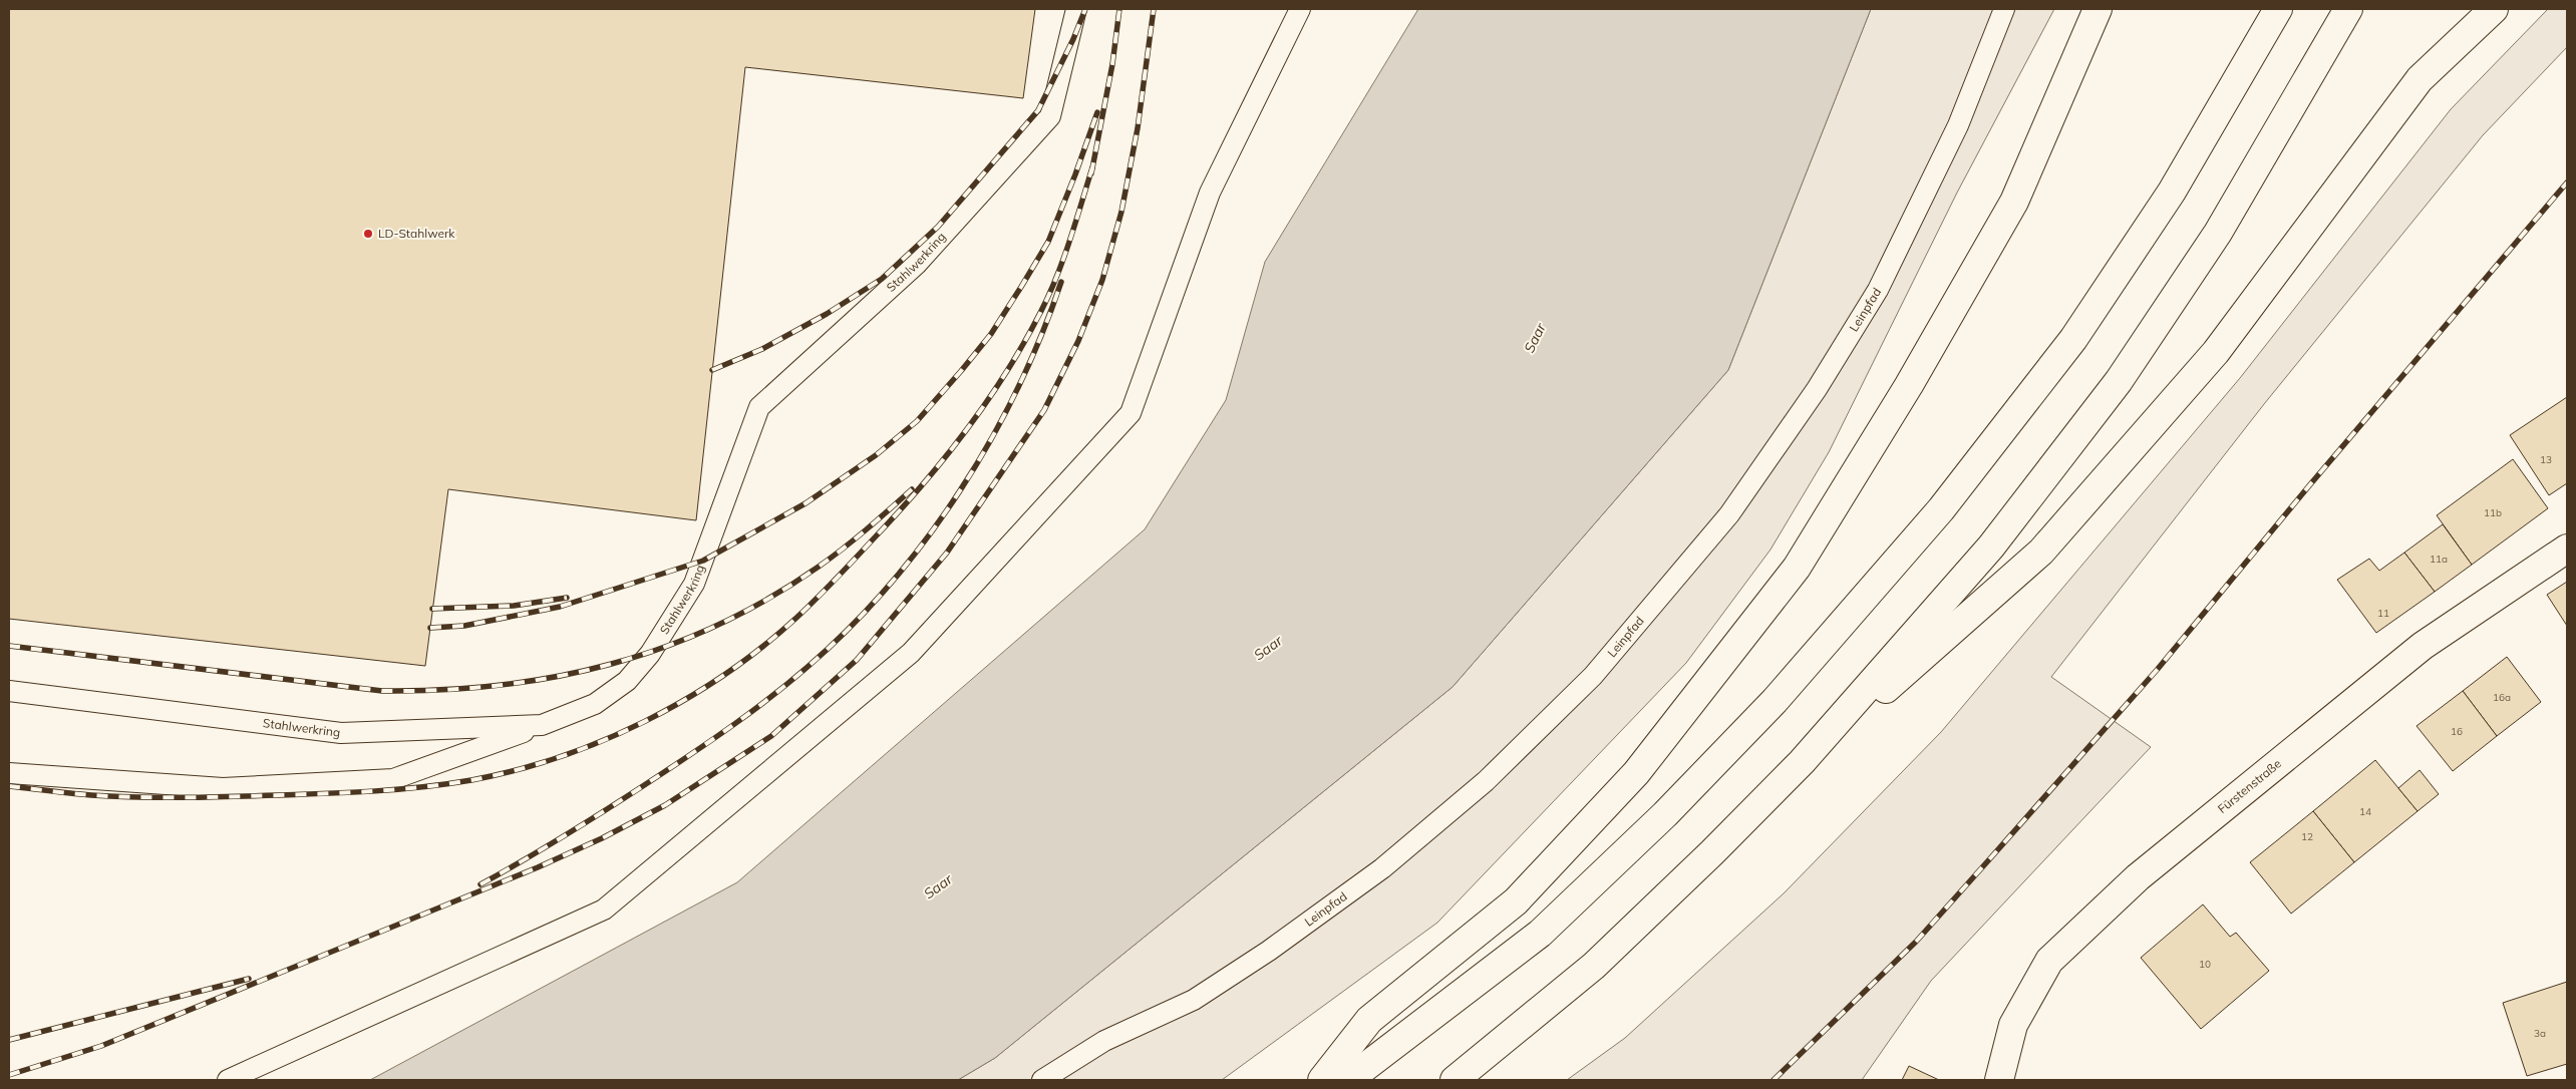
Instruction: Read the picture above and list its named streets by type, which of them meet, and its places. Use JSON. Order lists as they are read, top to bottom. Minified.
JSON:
{"streets":{"main road":["Fürstenstraße"],"lane":["Stahlwerkring","Leinpfad"]},"water":["Saar"],"places":["LD-Stahlwerk"],"house_numbers":["13","11b","11a","11","16a","16","14","12","10","3a"]}
